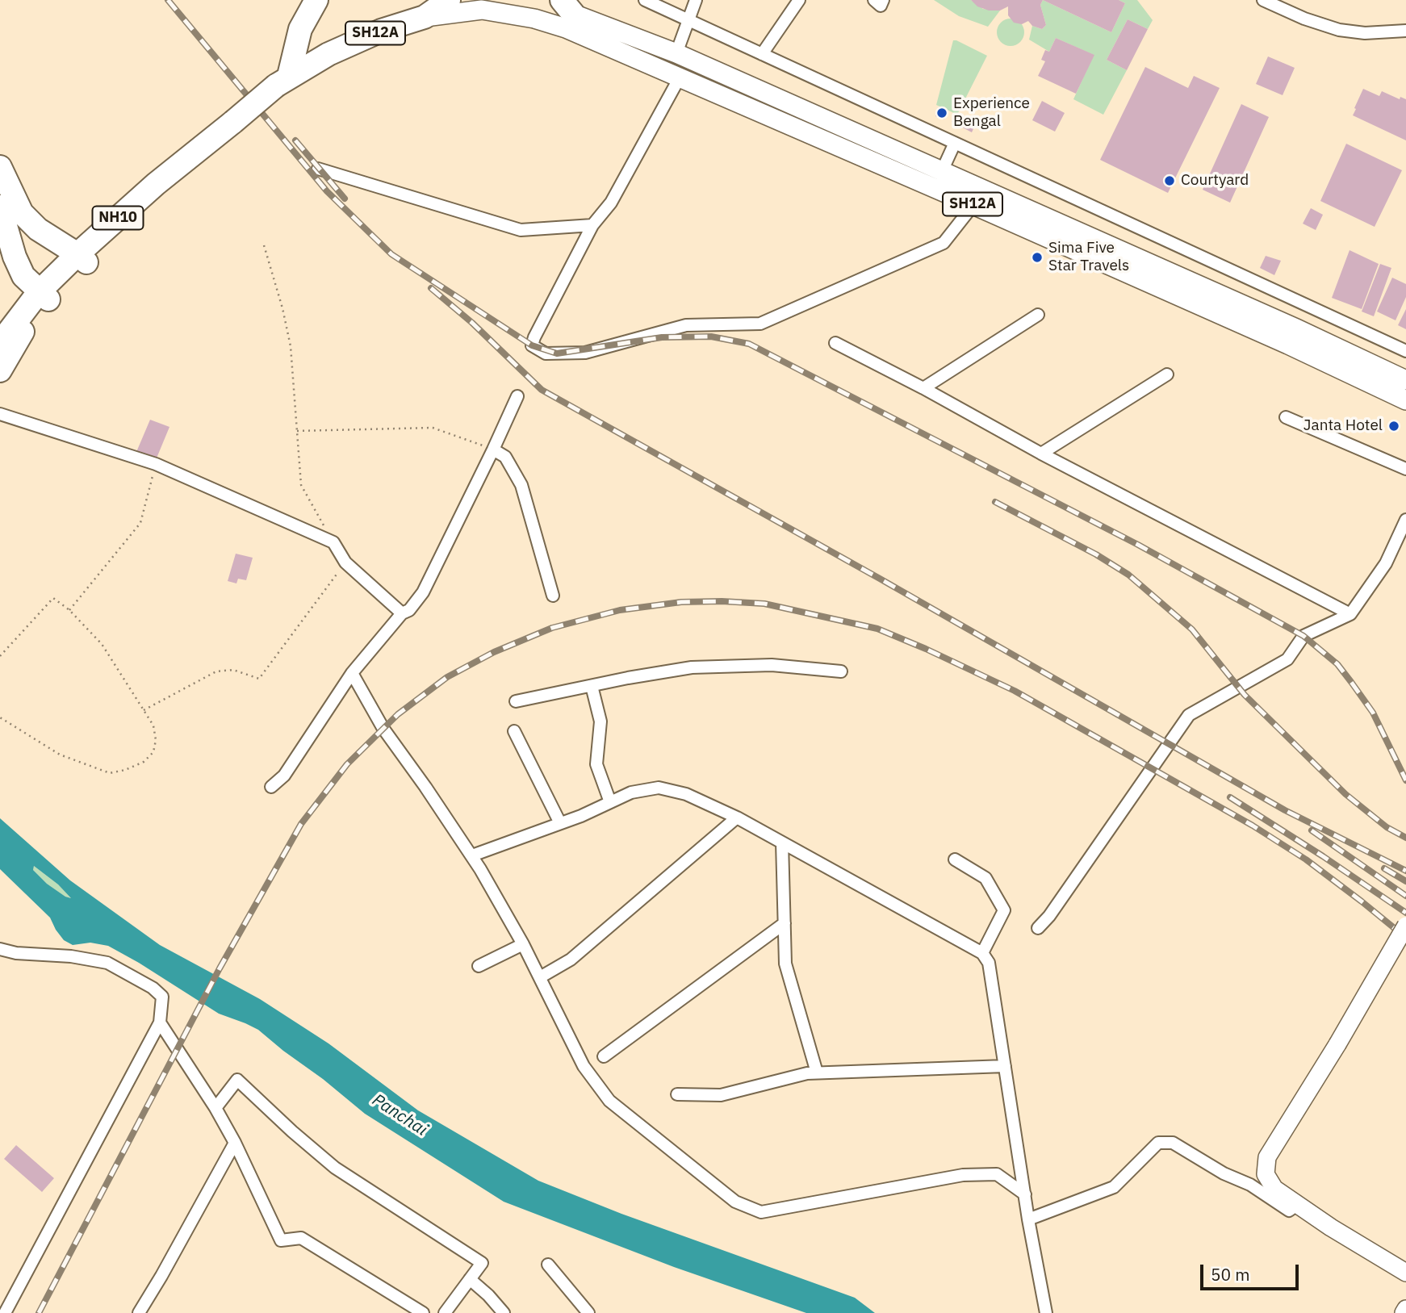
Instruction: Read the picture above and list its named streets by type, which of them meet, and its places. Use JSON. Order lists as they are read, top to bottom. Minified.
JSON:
{"streets":{"highway":["SH12A","NH10"]},"crossings":[["SH12A","NH10"]],"water":["Panchai"],"places":["Experience Bengal","Courtyard","Sima Five Star Travels","Janta Hotel"],"scale_bar":"50 m"}
